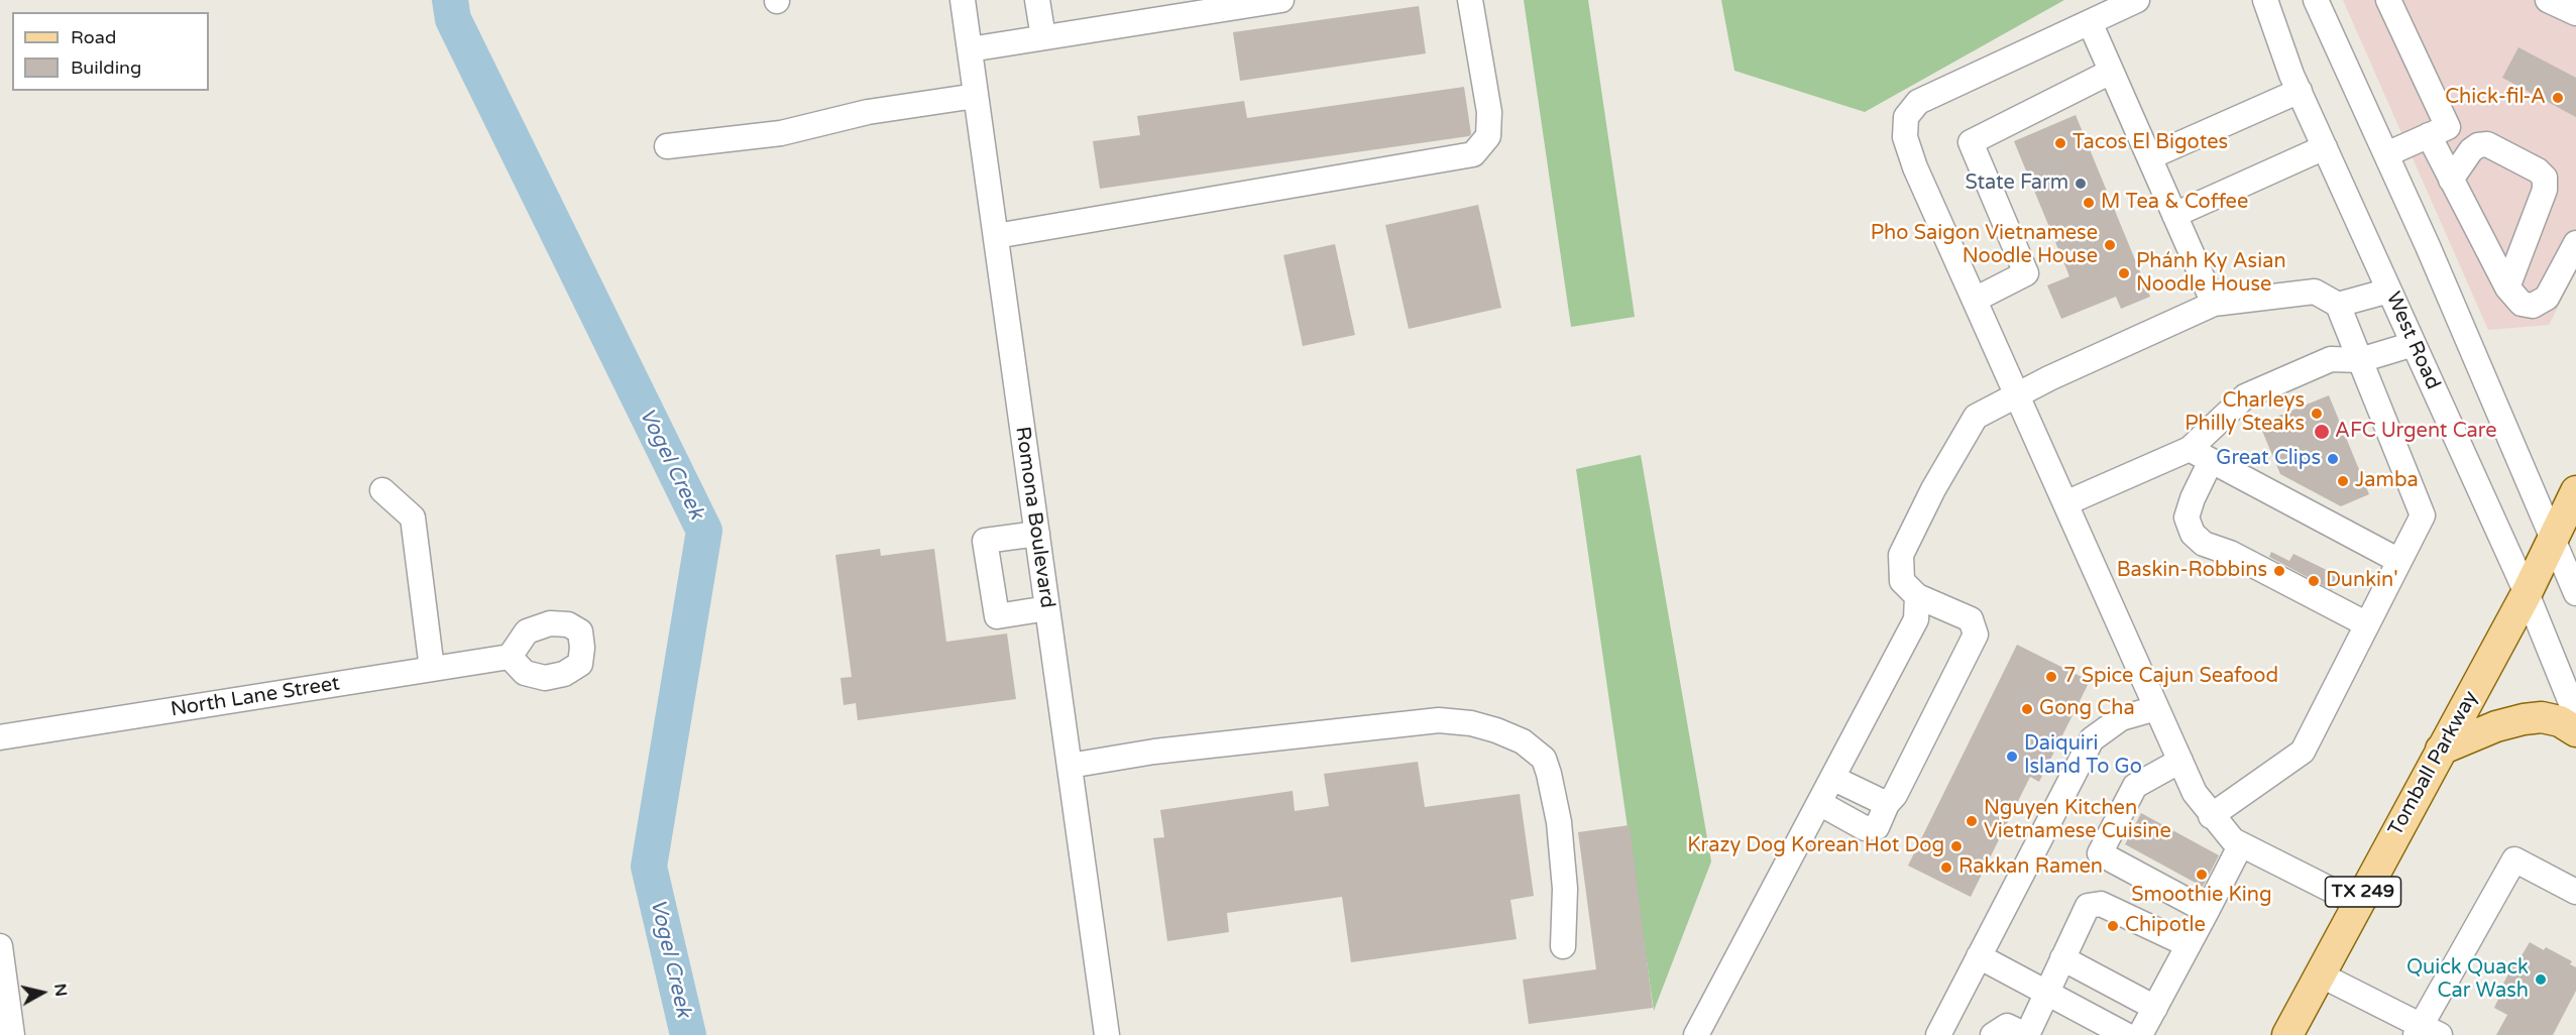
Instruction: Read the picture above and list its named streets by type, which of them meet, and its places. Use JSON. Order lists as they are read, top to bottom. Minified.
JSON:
{"streets":{"main road":["Tomball Parkway","TX 249"],"street":["West Road","Romona Boulevard","North Lane Street"]},"crossings":[["West Road","Tomball Parkway"]],"water":["Vogel Creek"],"places":["Chick-fil-A","Tacos El Bigotes","State Farm","M Tea & Coffee","Pho Saigon Vietnamese Noodle House","Phánh Ky Asian Noodle House","Charleys Philly Steaks","AFC Urgent Care","Great Clips","Jamba","Baskin-Robbins","Dunkin'","7 Spice Cajun Seafood","Gong Cha","Daiquiri Island To Go","Nguyen Kitchen Vietnamese Cuisine","Krazy Dog Korean Hot Dog","Rakkan Ramen","Smoothie King","Chipotle","Quick Quack Car Wash"],"legend":["Road","Building"],"north":"right"}
